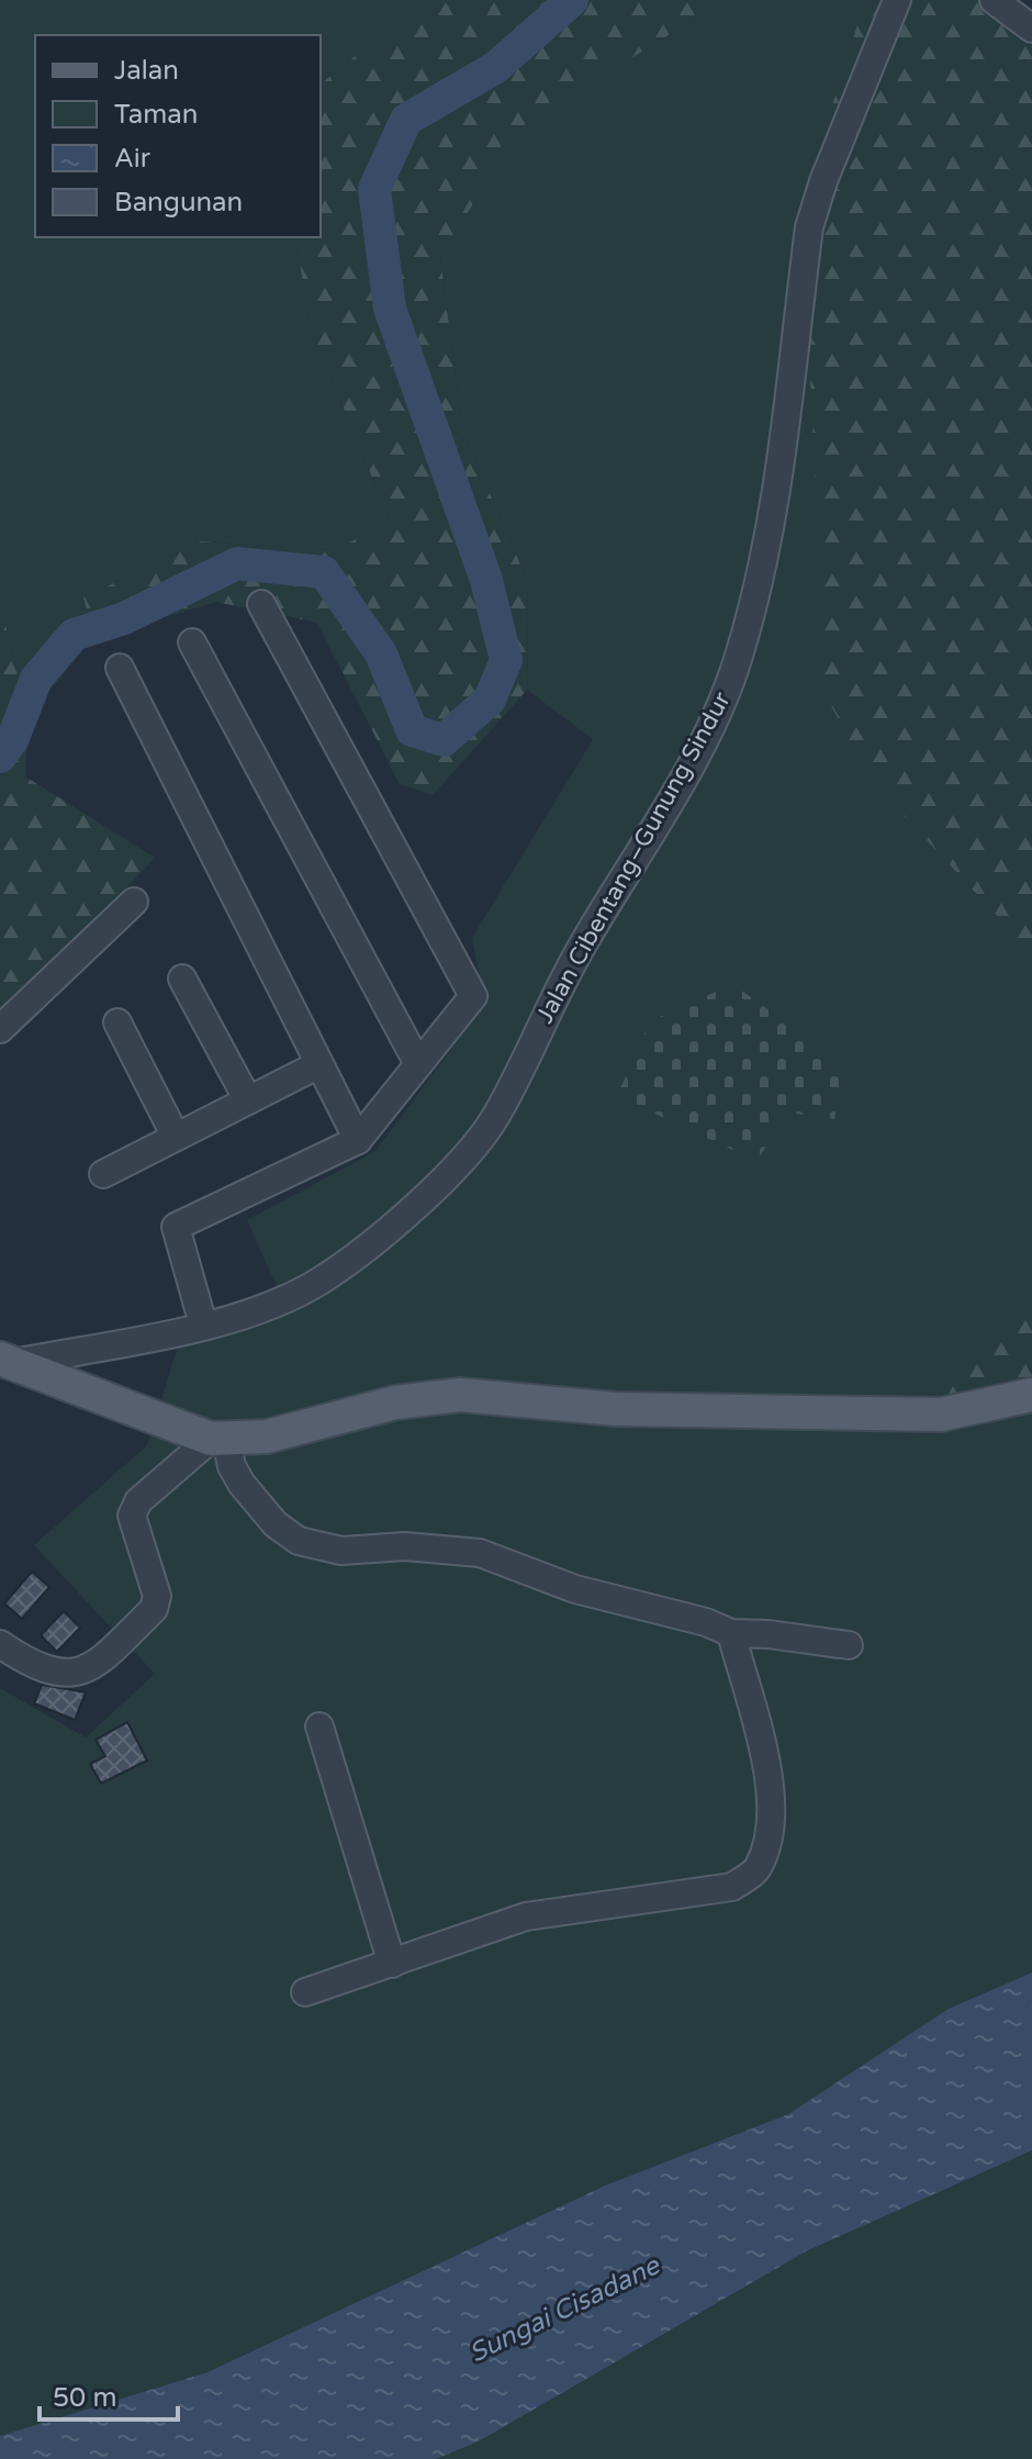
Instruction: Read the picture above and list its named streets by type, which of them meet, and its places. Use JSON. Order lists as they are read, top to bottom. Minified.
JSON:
{"streets":{"street":["Jalan Cibentang–Gunung Sindur"]},"water":["Sungai Cisadane"],"legend":["Jalan","Taman","Air","Bangunan"],"scale_bar":"50 m"}
